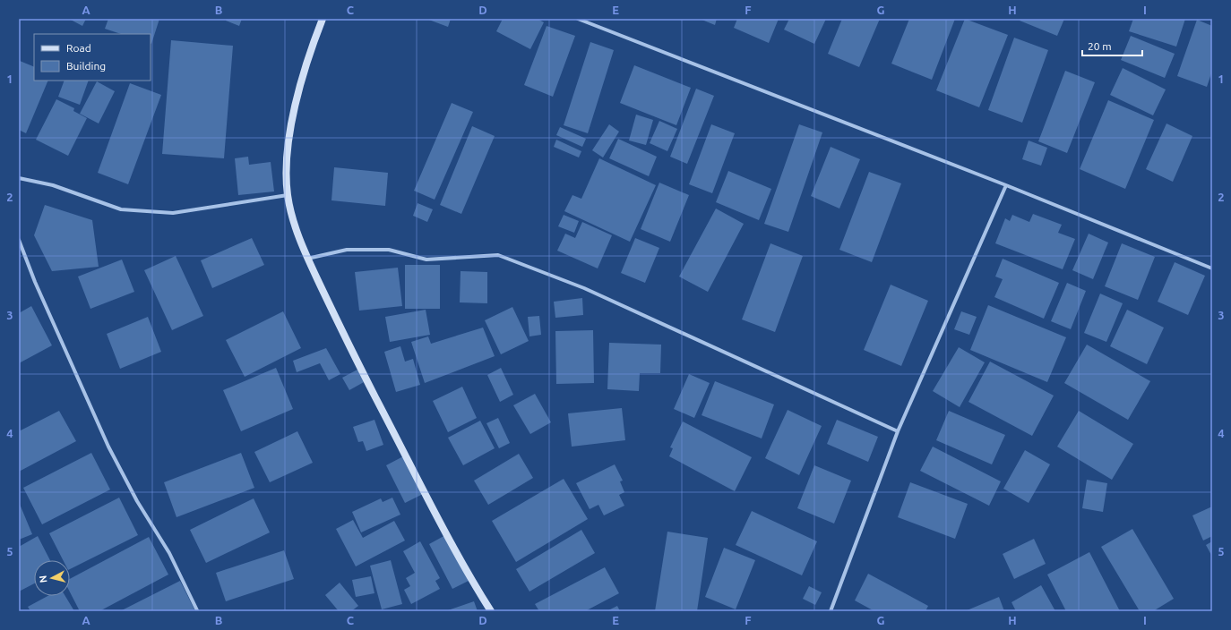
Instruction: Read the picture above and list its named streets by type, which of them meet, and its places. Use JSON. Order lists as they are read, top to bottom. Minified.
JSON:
{"legend":["Road","Building"],"scale_bar":"20 m","north":"left","grid":{"columns":["A","B","C","D","E","F","G","H","I"],"rows":["1","2","3","4","5"]}}
